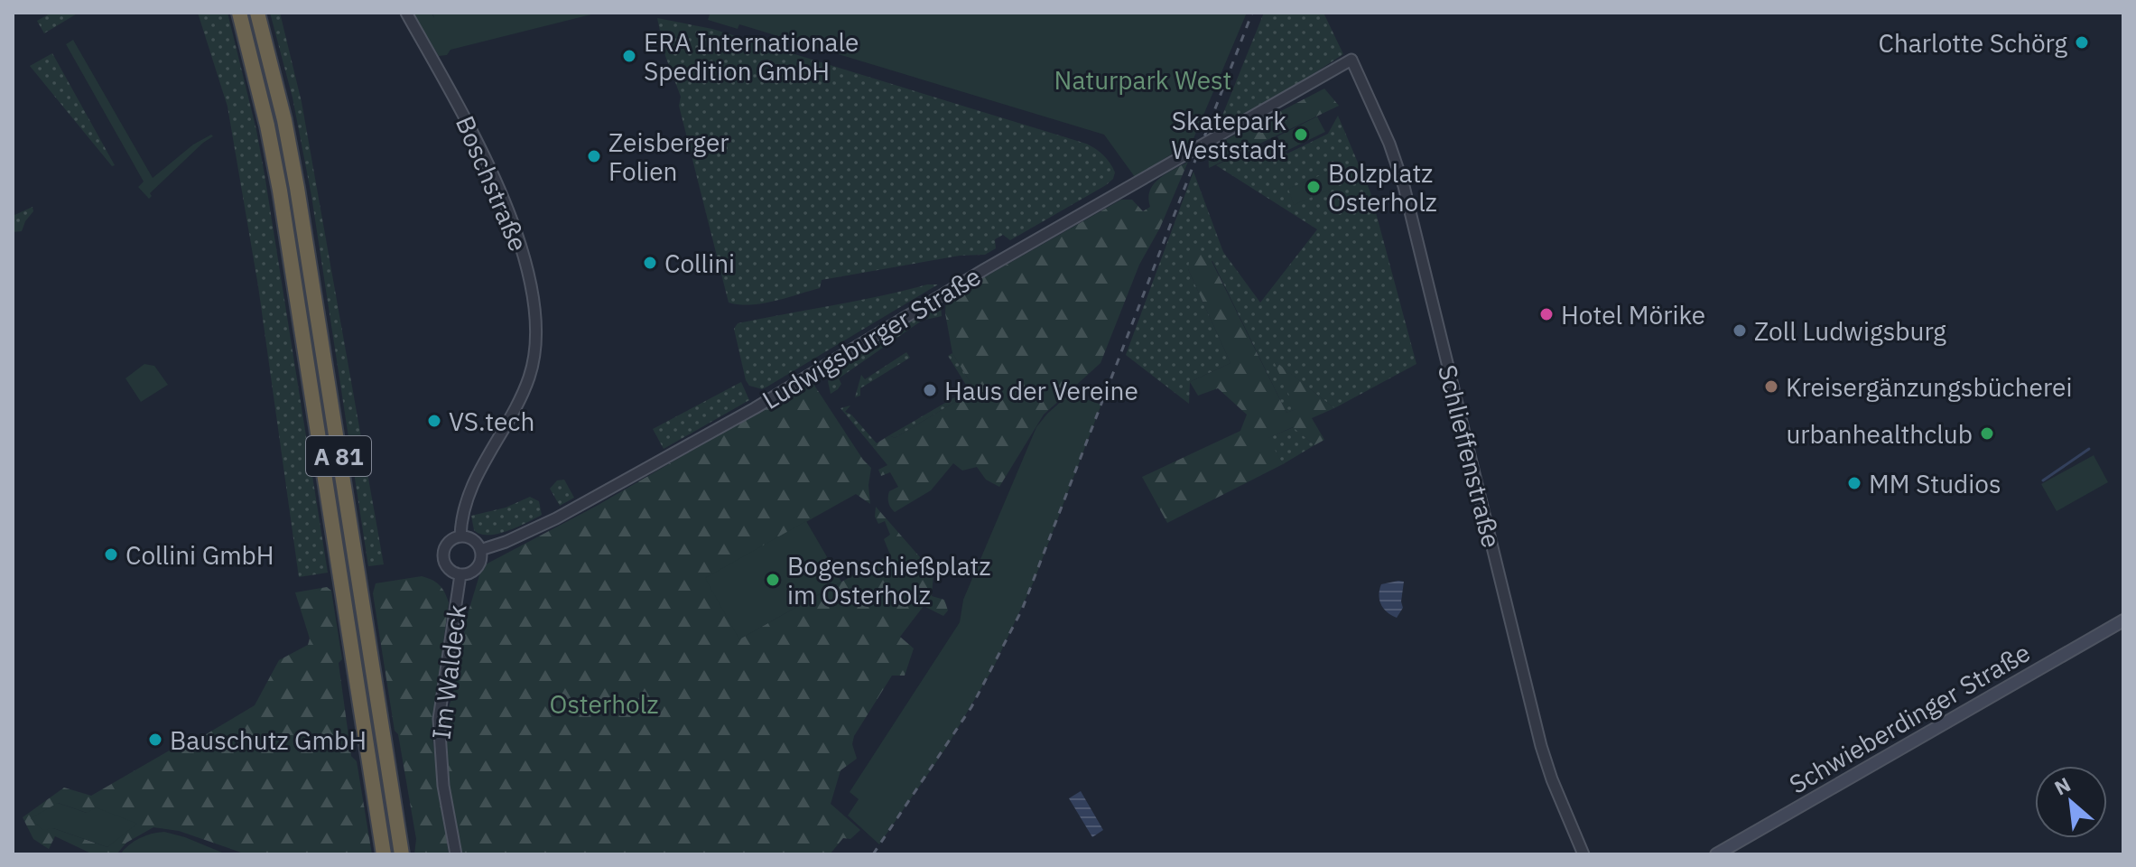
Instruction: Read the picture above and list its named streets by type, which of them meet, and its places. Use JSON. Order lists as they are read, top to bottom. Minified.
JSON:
{"streets":{"highway":["A 81"],"main road":["Schwieberdinger Straße"],"street":["Boschstraße","Ludwigsburger Straße","Schlieffenstraße","Im Waldeck"]},"crossings":[["Boschstraße","Ludwigsburger Straße"],["Boschstraße","Im Waldeck"],["Ludwigsburger Straße","Schlieffenstraße"],["Ludwigsburger Straße","Im Waldeck"]],"parks":["Naturpark West","Osterholz"],"places":["Charlotte Schörg","ERA Internationale Spedition GmbH","Skatepark Weststadt","Zeisberger Folien","Bolzplatz Osterholz","Collini","Hotel Mörike","Zoll Ludwigsburg","Kreisergänzungsbücherei","Haus der Vereine","VS.tech","urbanhealthclub","MM Studios","Collini GmbH","Bogenschießplatz im Osterholz","Bauschutz GmbH"],"north":"top left"}
